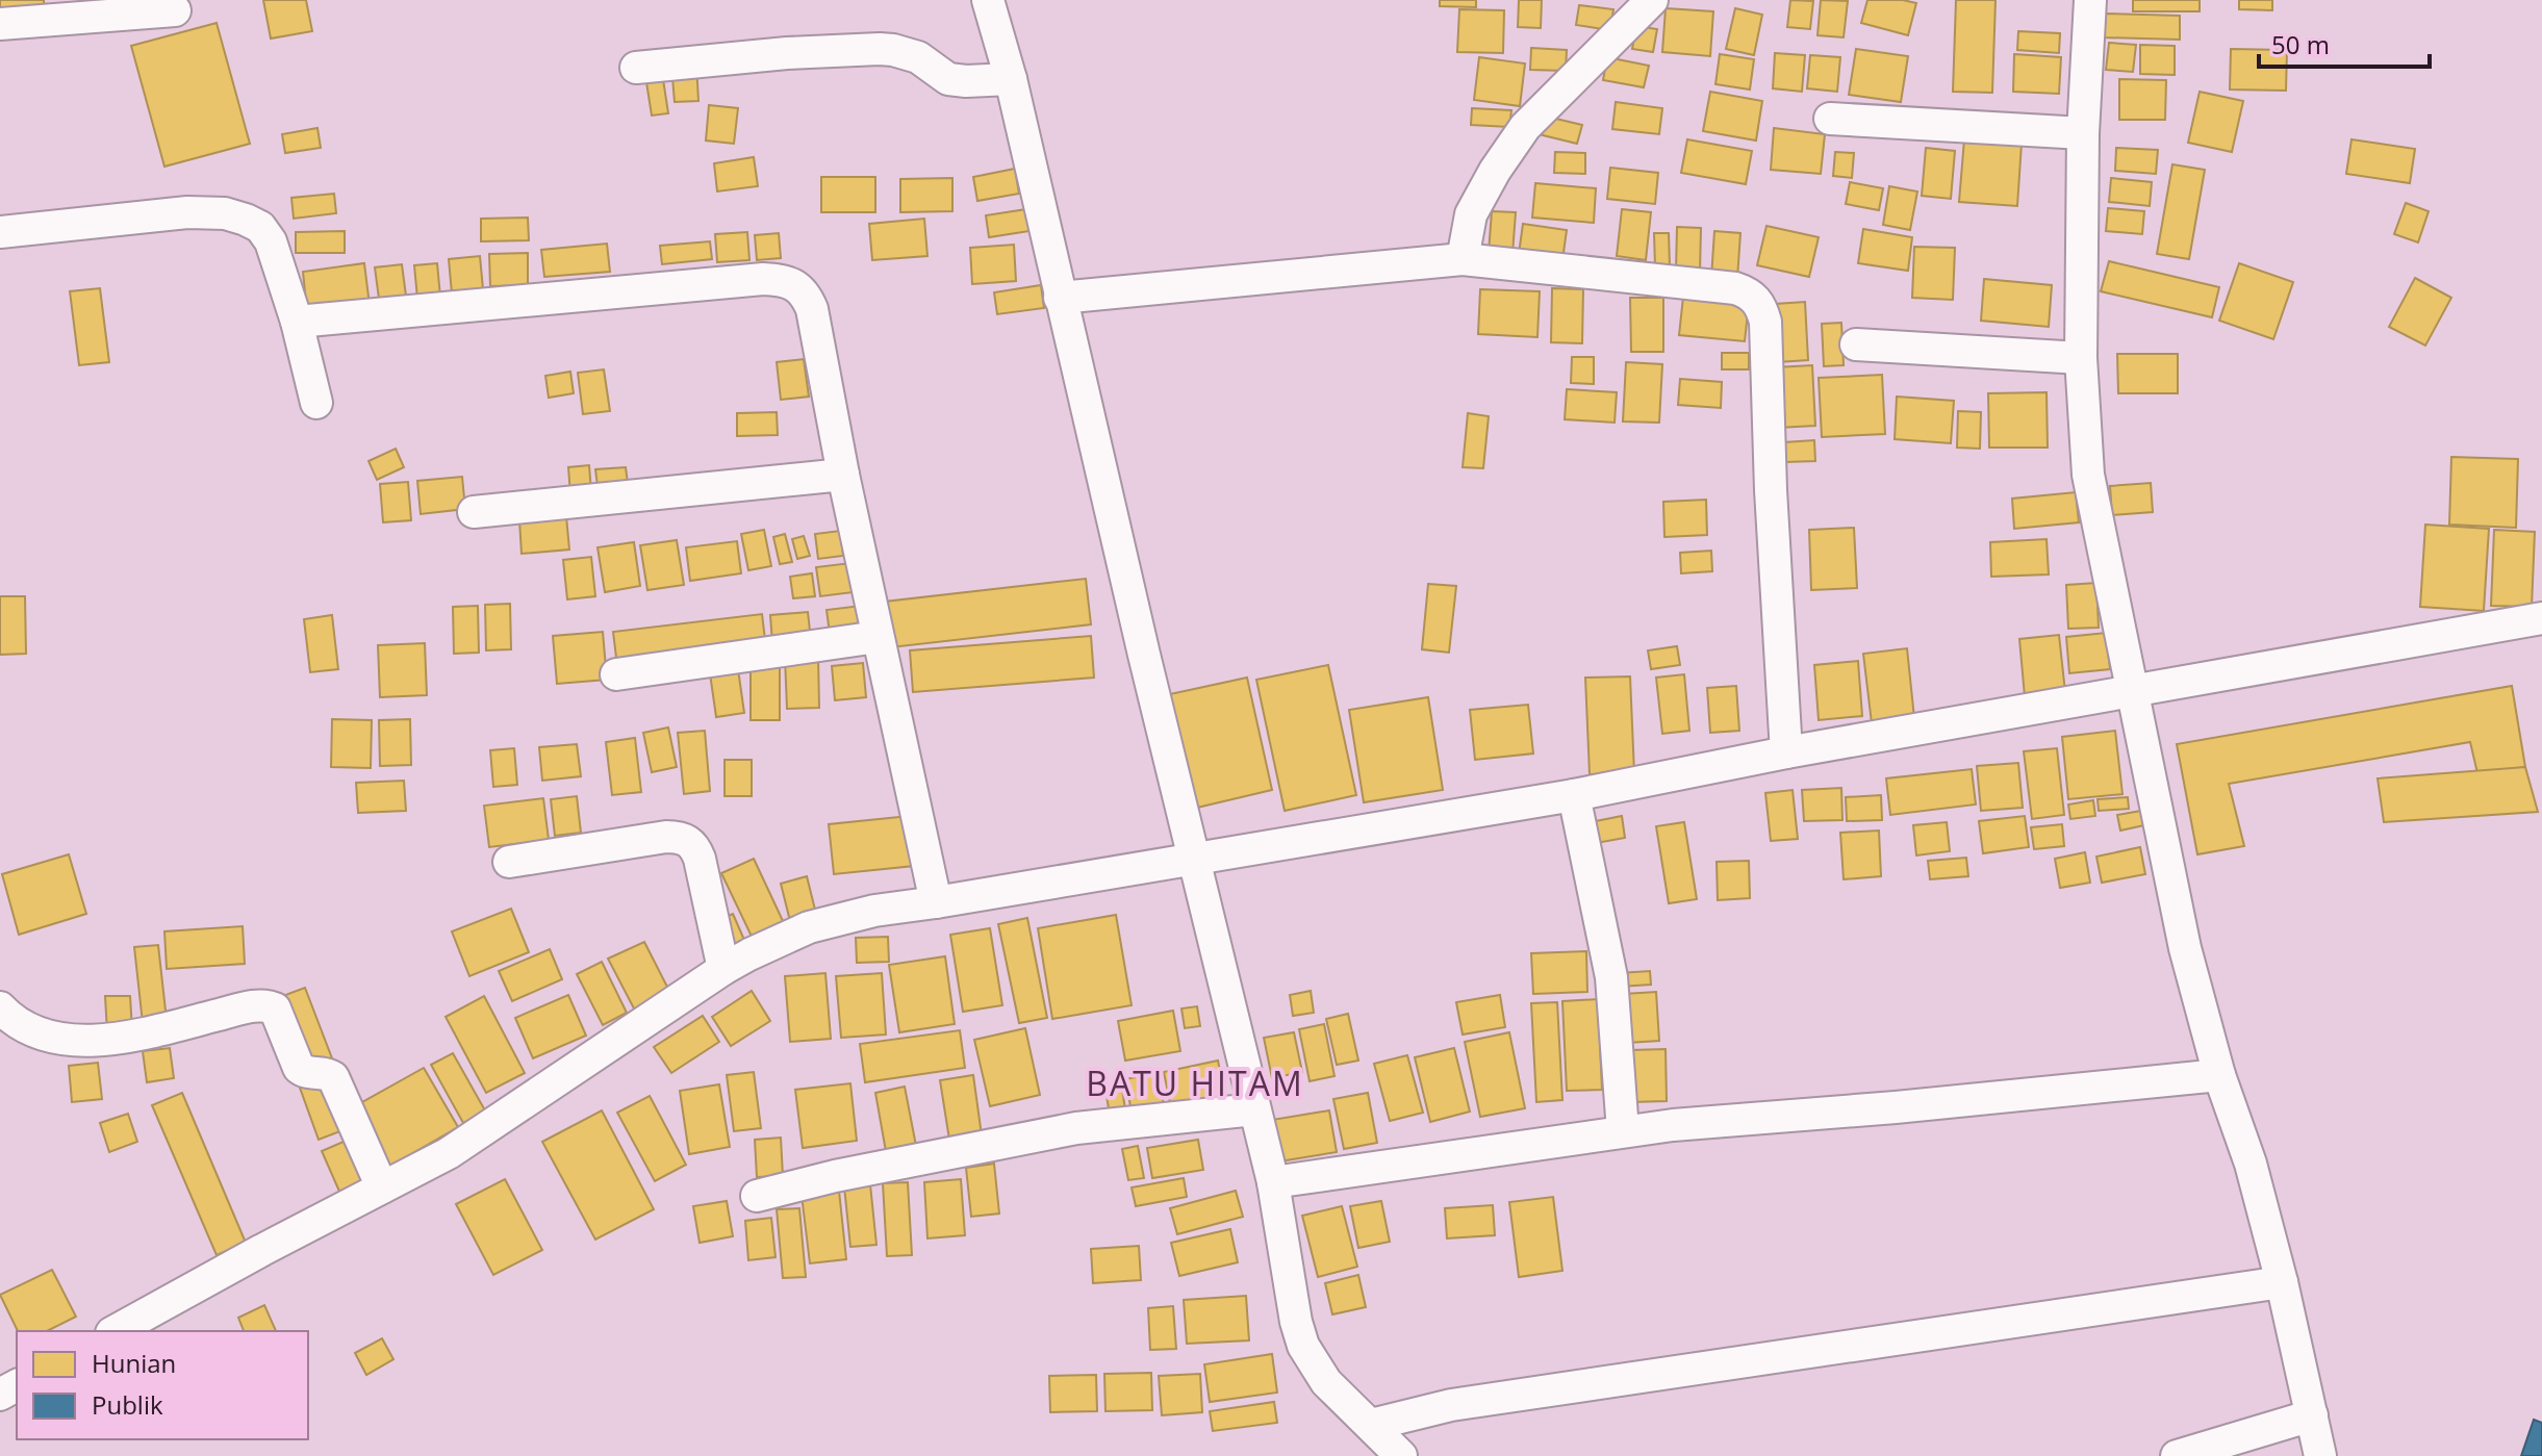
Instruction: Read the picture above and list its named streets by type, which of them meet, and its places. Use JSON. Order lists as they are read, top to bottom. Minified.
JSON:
{"districts":["BATU HITAM"],"legend":["Hunian","Publik"],"scale_bar":"50 m"}
